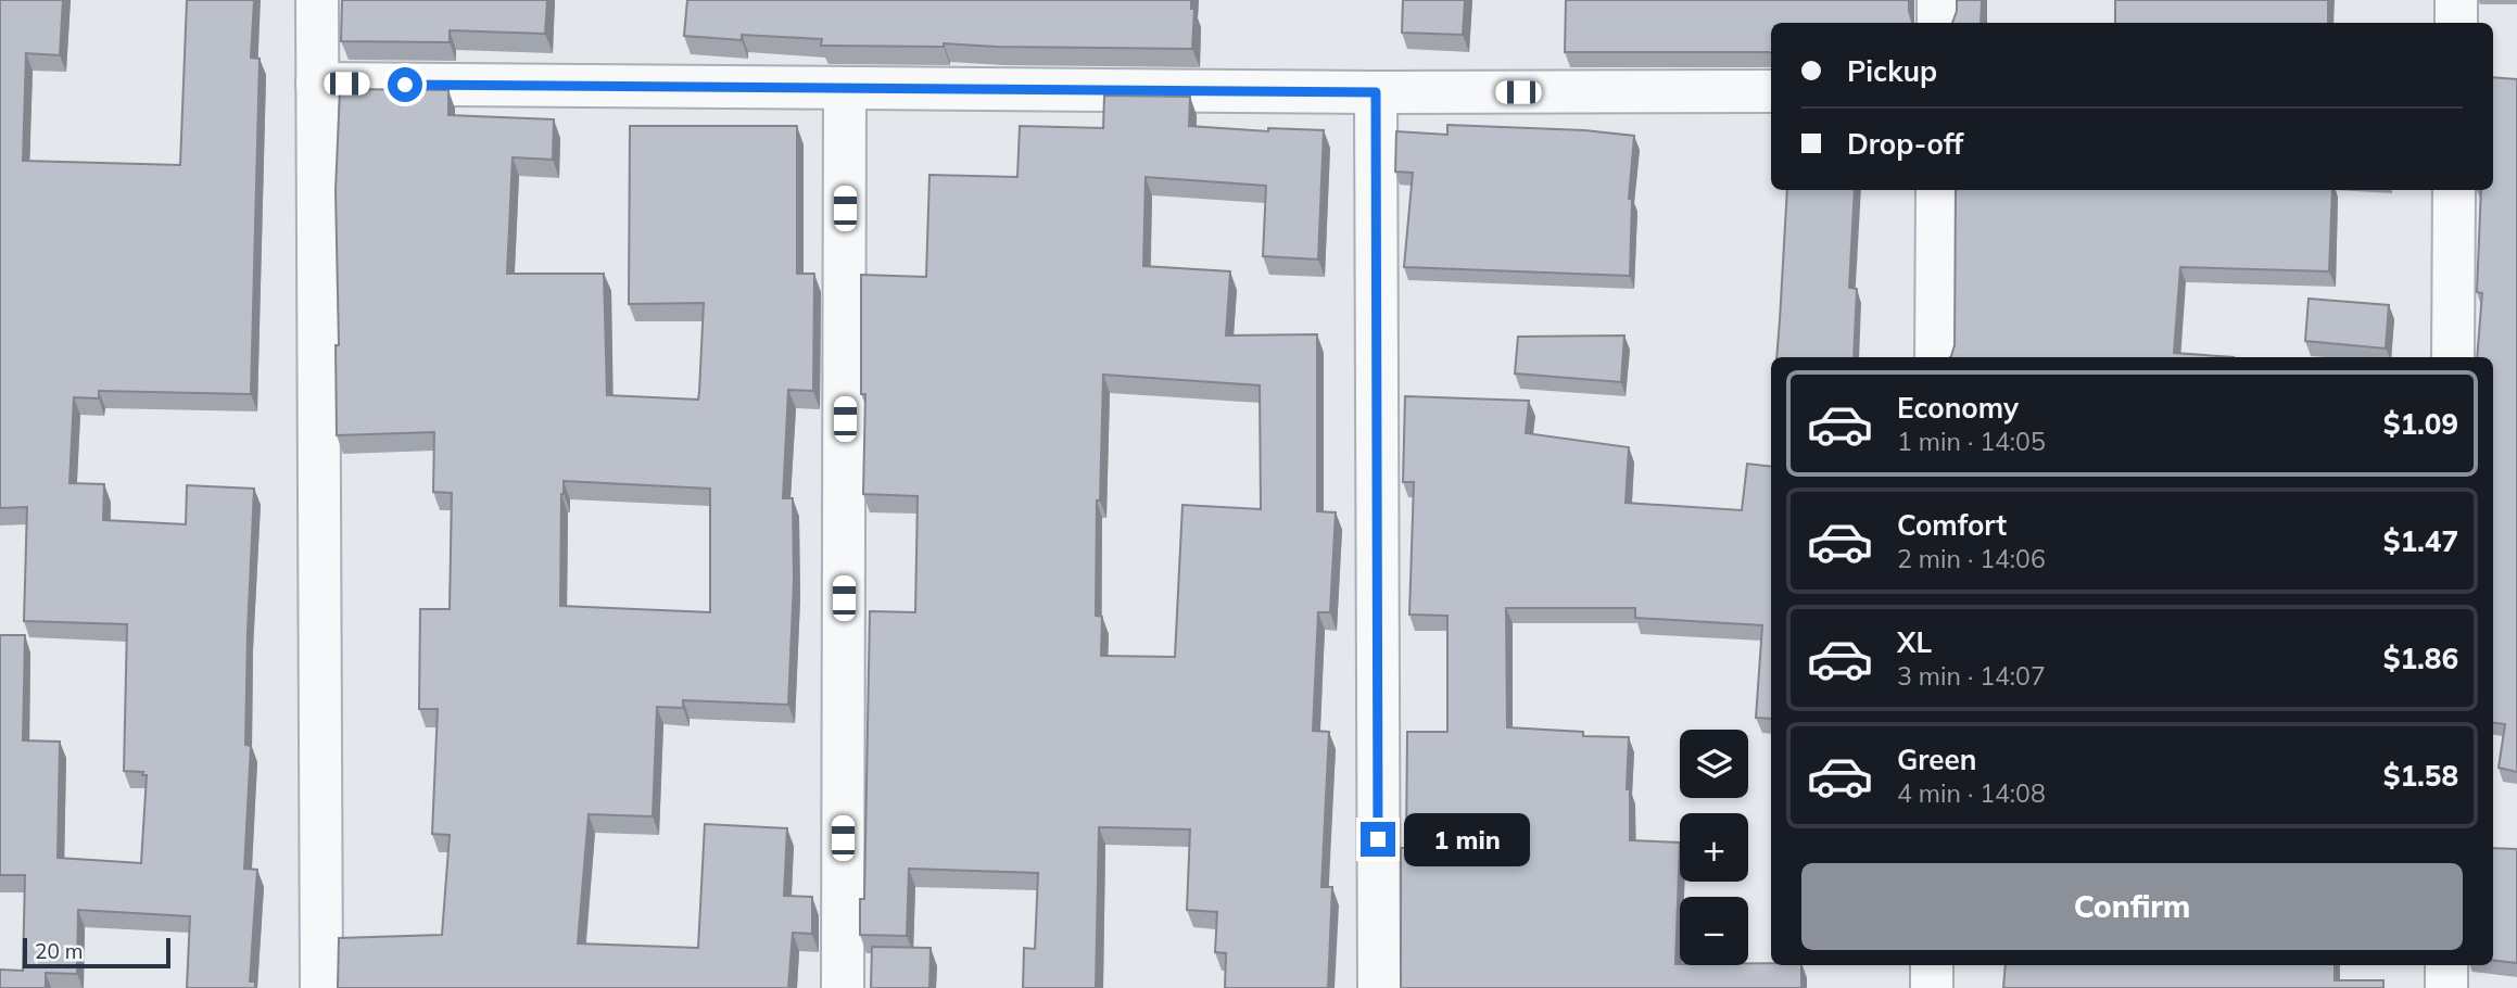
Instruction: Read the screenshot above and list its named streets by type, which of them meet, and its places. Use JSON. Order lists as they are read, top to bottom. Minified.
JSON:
{"scale_bar":"20 m","page":{"banner":["Pickup","Drop-off"],"list":[{"name":"Economy","note":"1 min · 14:05","value":"$1.09"},{"name":"Comfort","note":"2 min · 14:06","value":"$1.47"},{"name":"XL","note":"3 min · 14:07","value":"$1.86"},{"name":"Green","note":"4 min · 14:08","value":"$1.58"}],"map_buttons":["+","−"],"bubble":"1 min","buttons":"Confirm","scale":"20 m"}}
